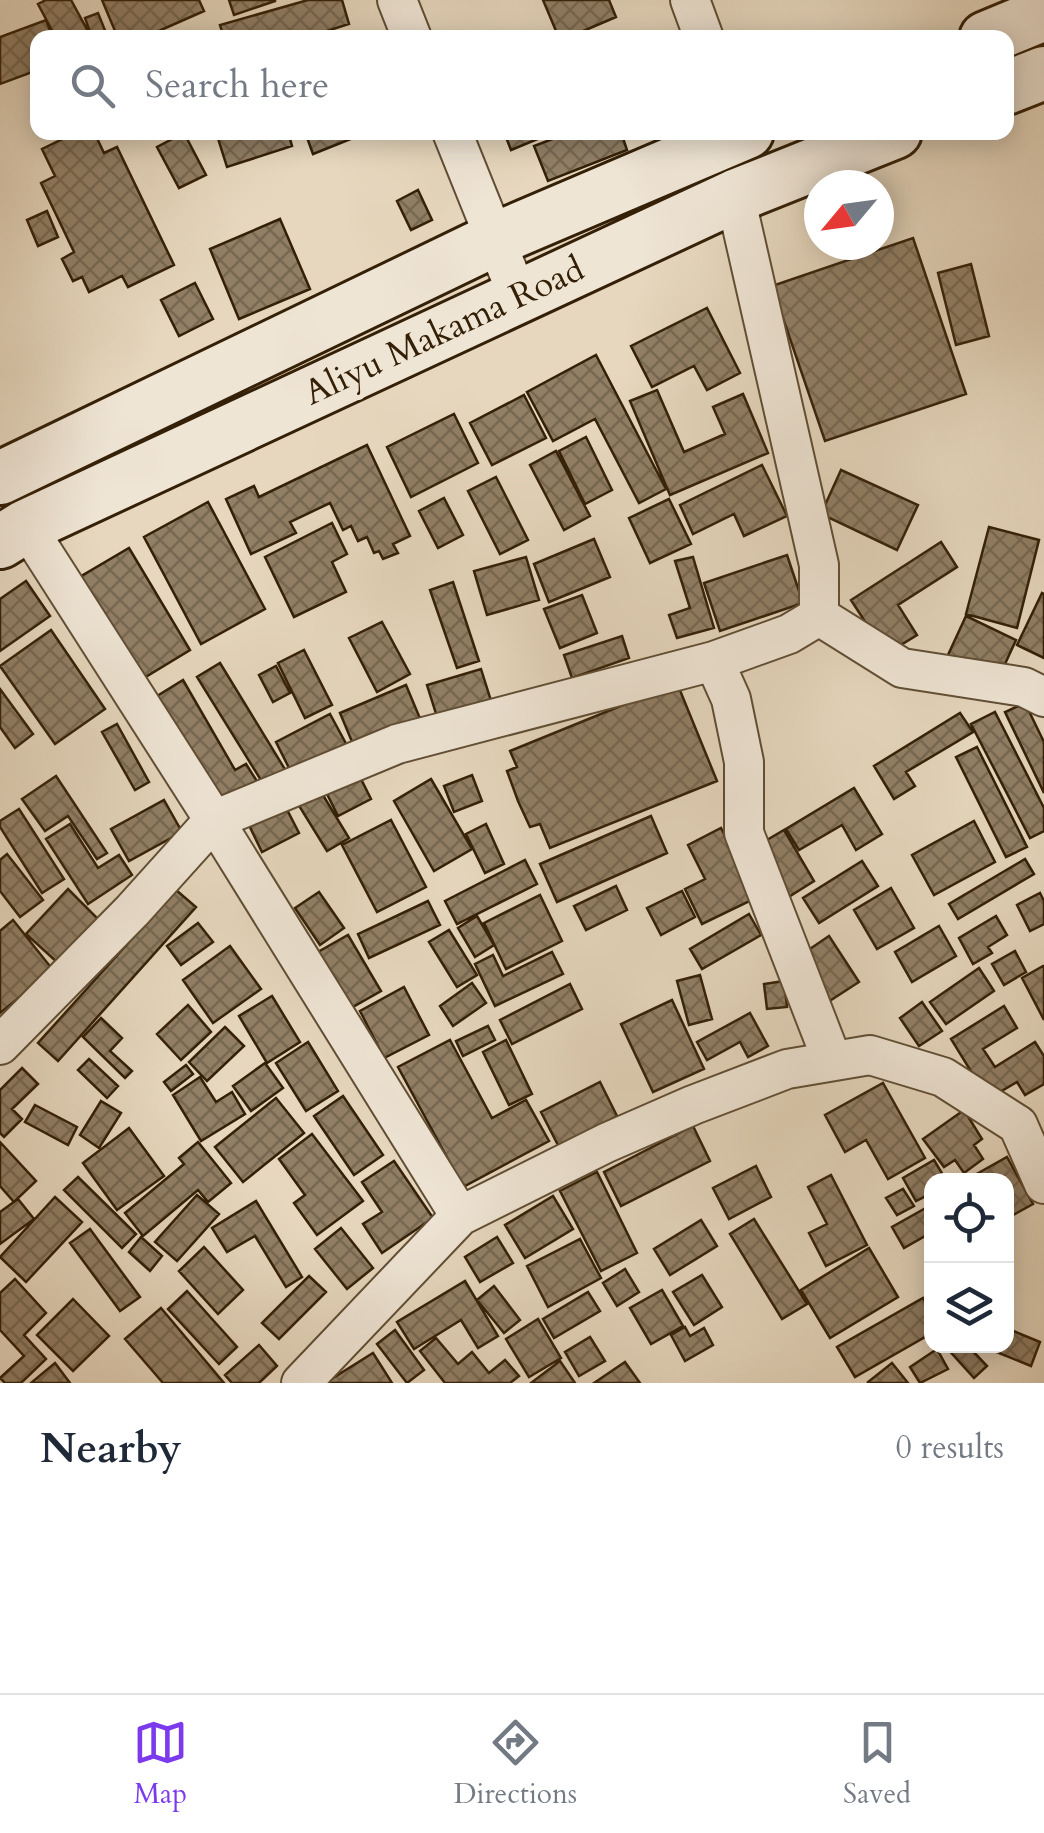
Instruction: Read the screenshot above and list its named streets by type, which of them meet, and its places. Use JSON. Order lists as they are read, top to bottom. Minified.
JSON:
{"streets":{"street":["Aliyu Makama Road"]},"north":"bottom left","page":{"search":"Search here","heading":["Nearby","0 results"],"nav":["Map","Directions","Saved"]}}
